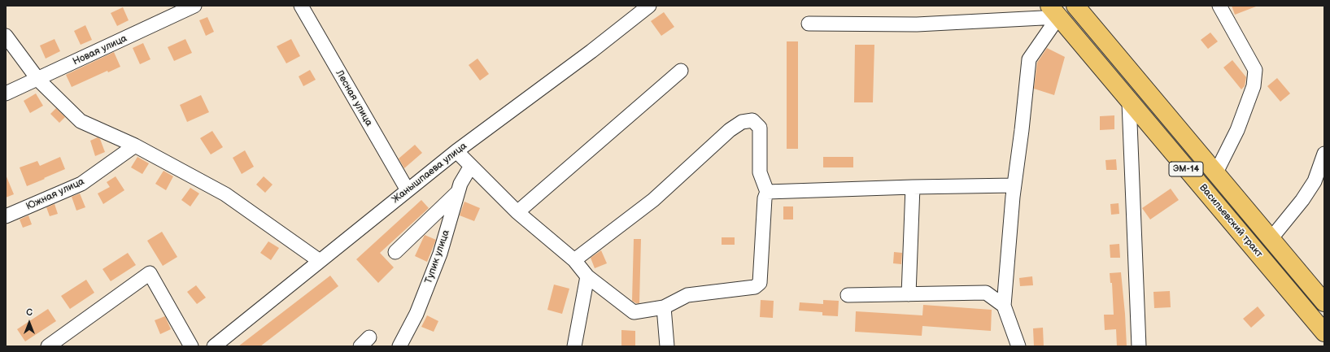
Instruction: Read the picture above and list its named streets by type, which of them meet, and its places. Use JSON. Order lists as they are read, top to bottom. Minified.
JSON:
{"streets":{"main road":["ЭМ-14","Васильевский тракт"],"street":["Новая улица","Лесная улица","Жанышпаева улица","Южная улица","Тупик улица"]},"crossings":[["Лесная улица","Жанышпаева улица"]],"north":"top"}
